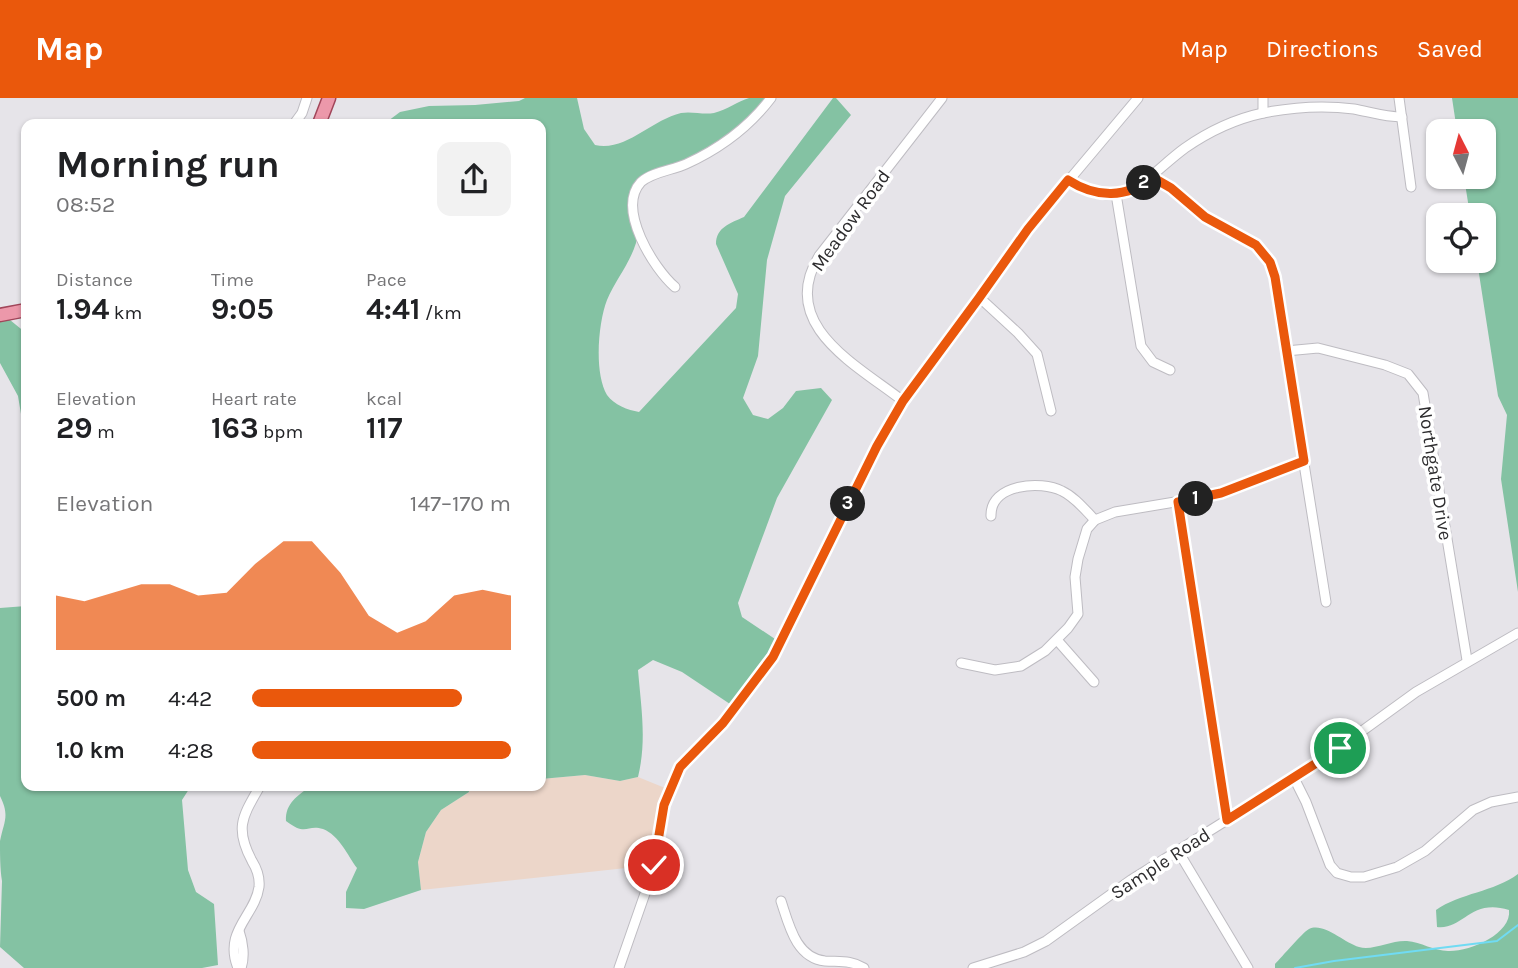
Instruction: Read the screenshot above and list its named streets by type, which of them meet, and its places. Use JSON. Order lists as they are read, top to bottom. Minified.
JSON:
{"streets":{"street":["Meadow Road","Northgate Drive","Sample Road"]},"crossings":[["Northgate Drive","Sample Road"]],"north":"top","page":{"header":"Map","nav":["Map","Directions","Saved"],"heading":["Morning run","08:52"],"pins":["2","1","3"],"stats":[["Distance","1.94 km"],["Time","9:05"],["Pace","4:41 /km"],["Elevation","29 m"],["Heart rate","163 bpm"],["kcal","117"]],"chart":["Elevation","147–170 m"],"list":[{"name":"500 m","note":"4:42"},{"name":"1.0 km","note":"4:28"}]}}
